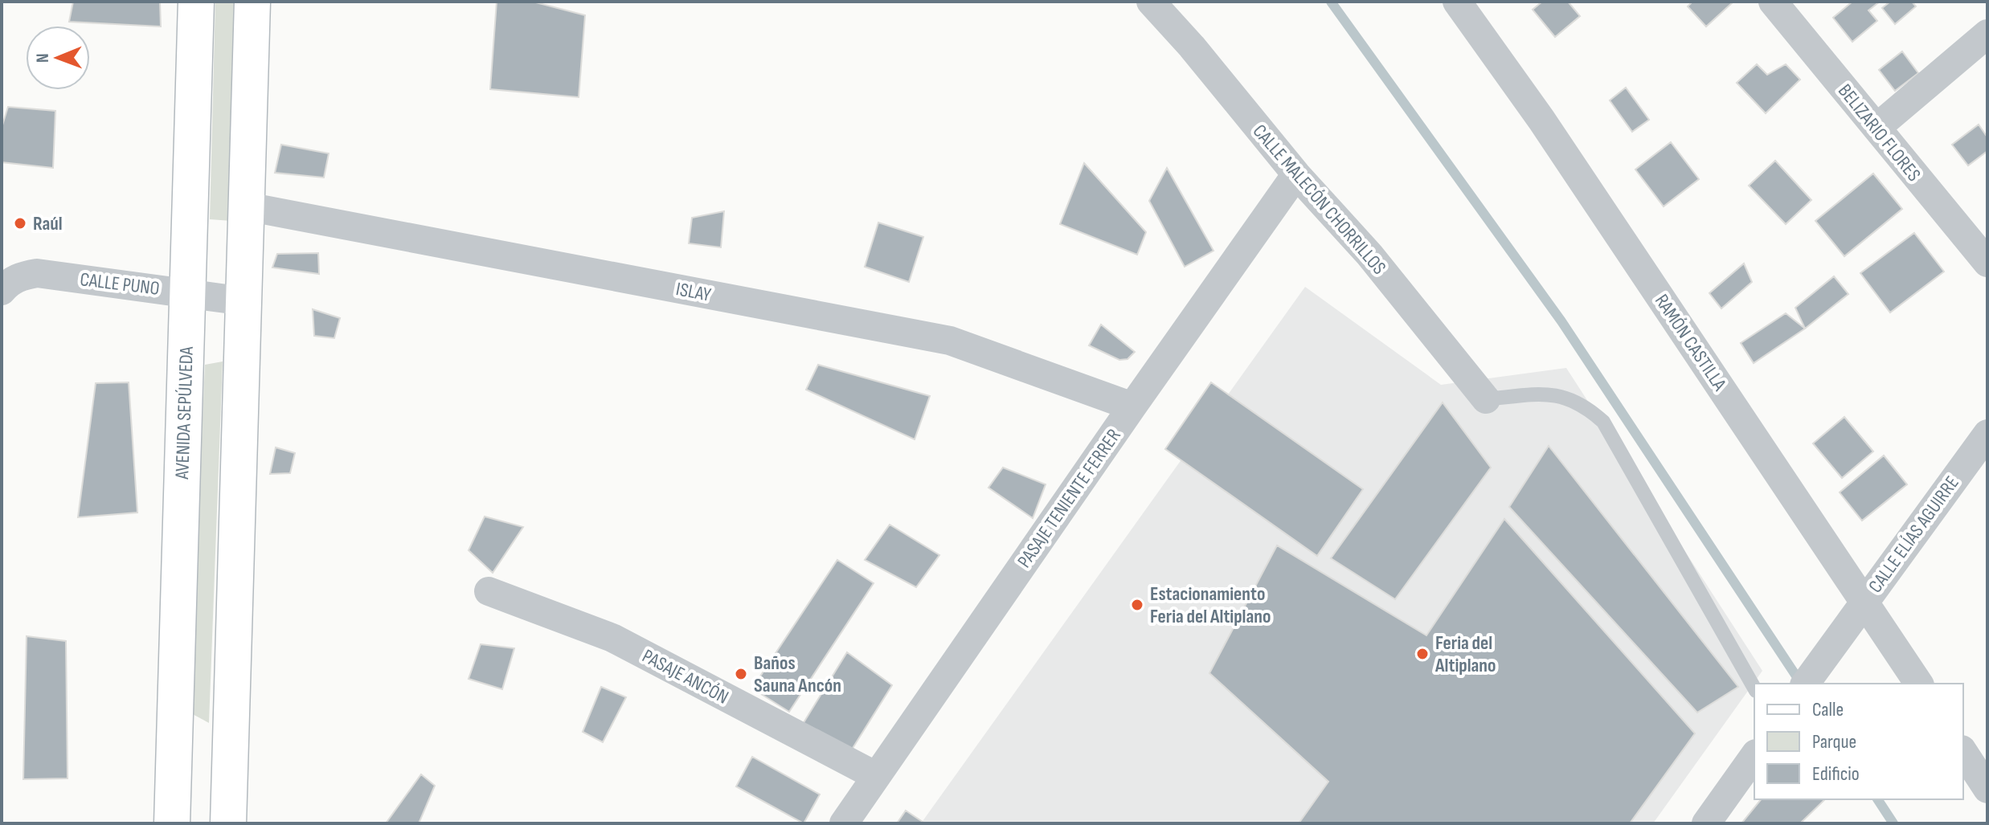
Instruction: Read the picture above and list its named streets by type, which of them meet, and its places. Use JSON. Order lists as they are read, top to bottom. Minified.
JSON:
{"streets":{"street":["BELIZARIO FLORES","CALLE MALECÓN CHORRILLOS","CALLE PUNO","ISLAY","RAMÓN CASTILLA","AVENIDA SEPÚLVEDA","PASAJE TENIENTE FERRER","CALLE ELÍAS AGUIRRE","PASAJE ANCÓN"]},"crossings":[["CALLE MALECÓN CHORRILLOS","PASAJE TENIENTE FERRER"],["CALLE PUNO","AVENIDA SEPÚLVEDA"],["ISLAY","PASAJE TENIENTE FERRER"],["RAMÓN CASTILLA","CALLE ELÍAS AGUIRRE"],["PASAJE TENIENTE FERRER","PASAJE ANCÓN"]],"places":["Raúl","Estacionamiento Feria del Altiplano","Feria del Altiplano","Baños Sauna Ancón"],"legend":["Calle","Parque","Edificio"],"north":"left"}
